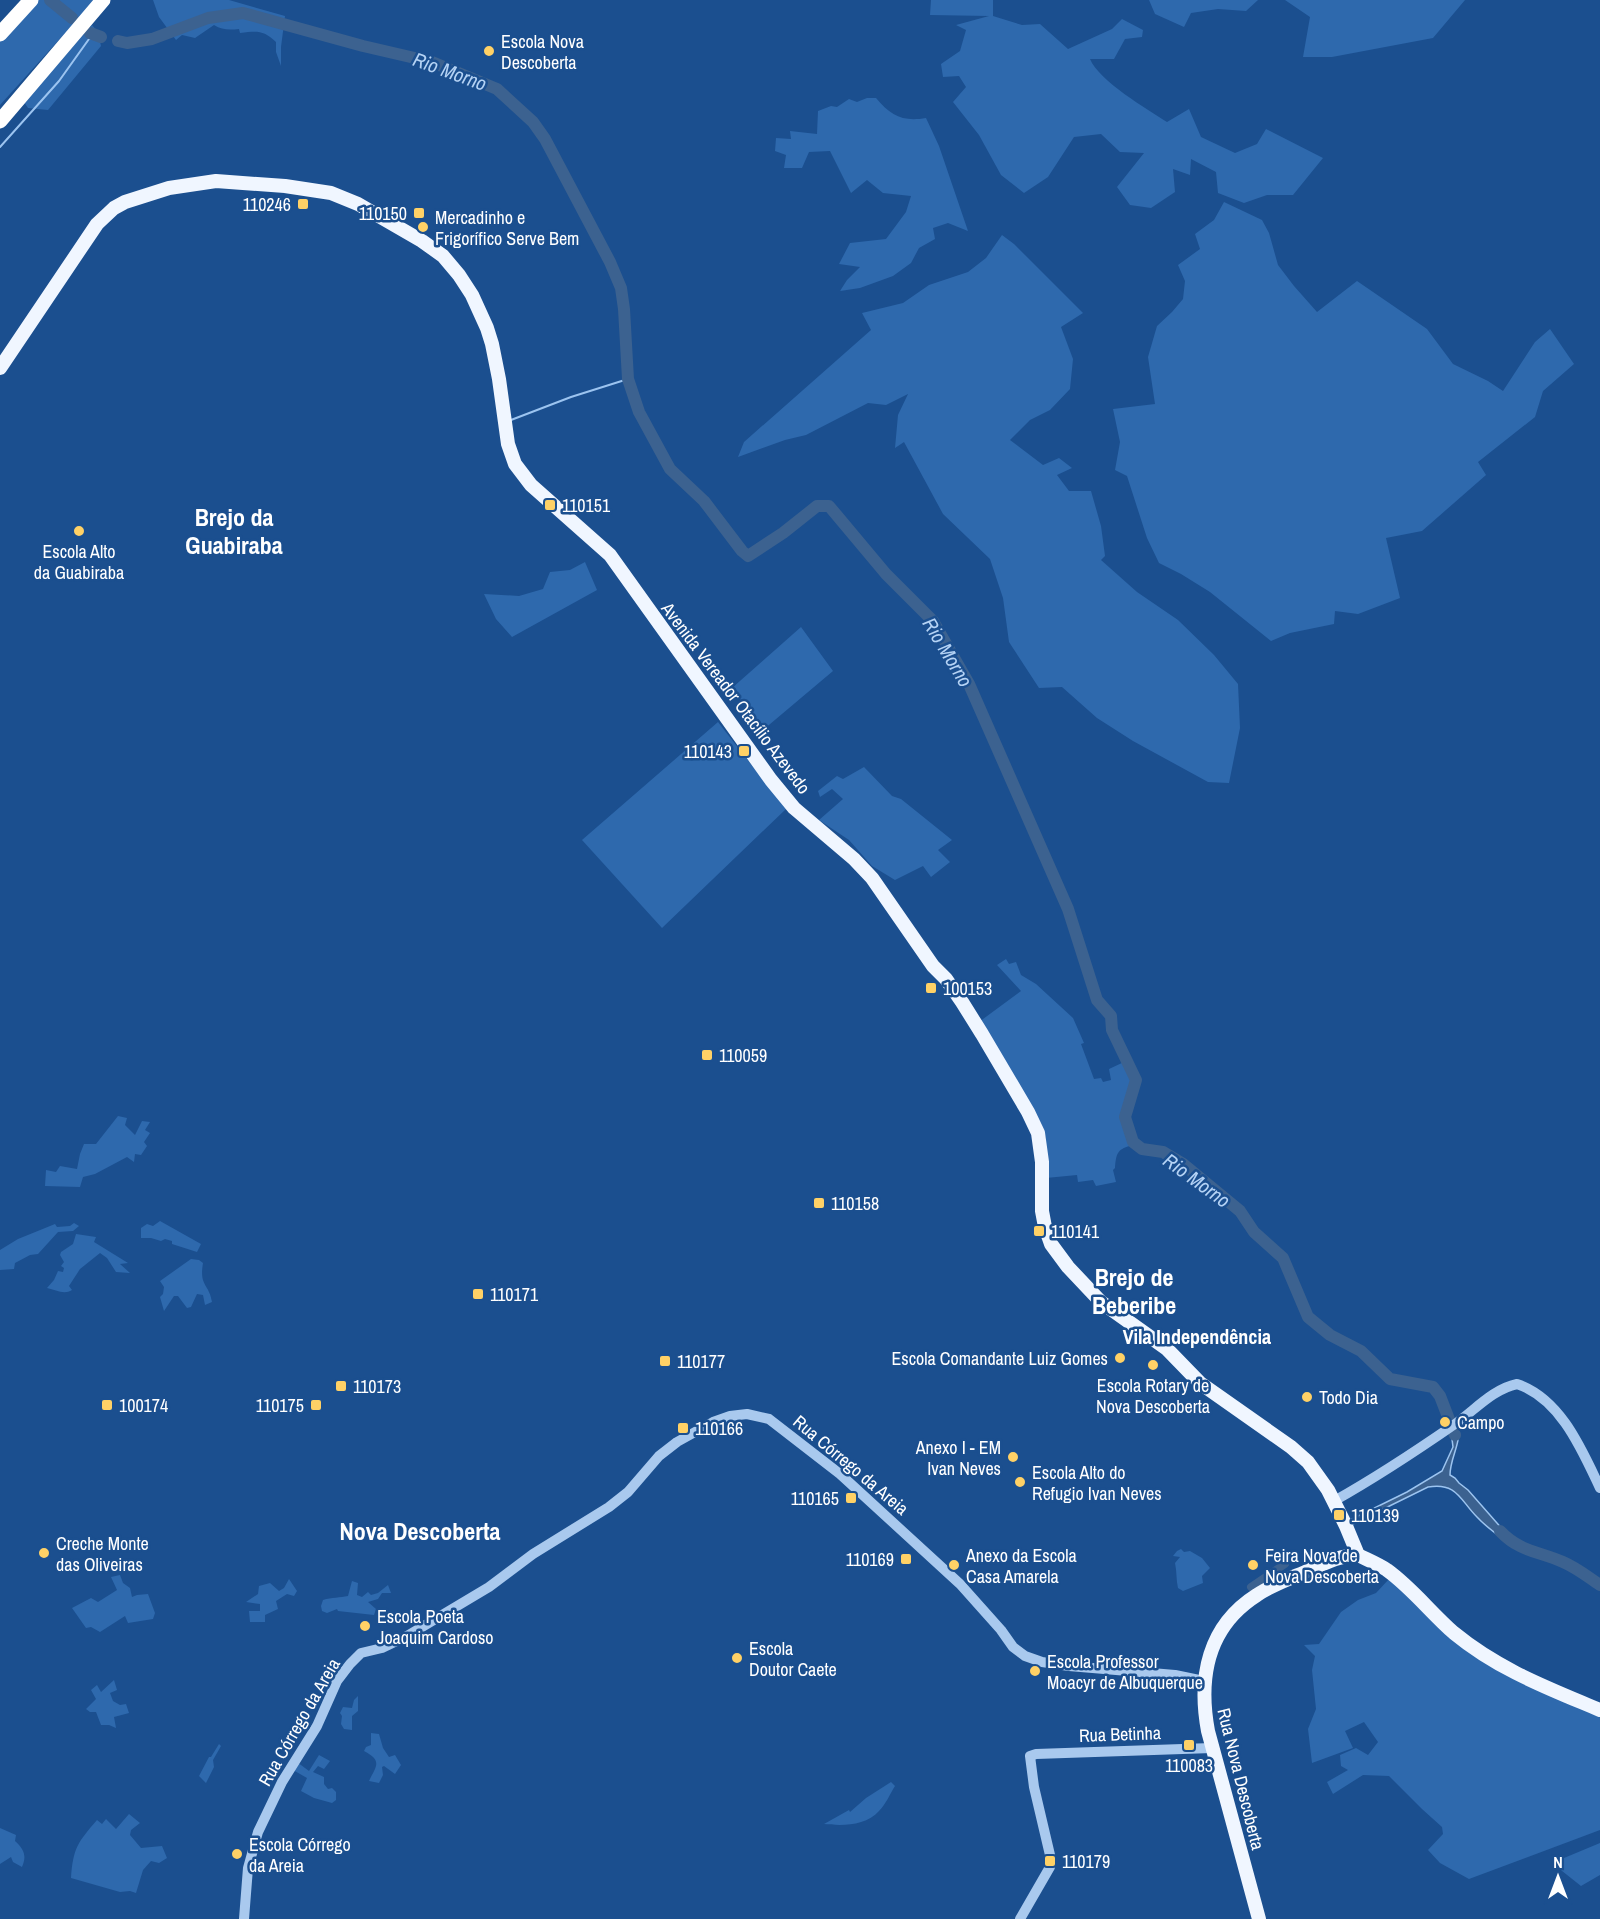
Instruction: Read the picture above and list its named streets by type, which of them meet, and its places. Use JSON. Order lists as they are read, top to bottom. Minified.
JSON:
{"streets":{"main road":["Avenida Vereador Otacílio Azevedo","Rua Nova Descoberta"],"street":["Rua Córrego da Areia","Rua Betinha"]},"crossings":[["Avenida Vereador Otacílio Azevedo","Rua Nova Descoberta"],["Rua Córrego da Areia","Rua Nova Descoberta"],["Rua Betinha","Rua Nova Descoberta"]],"districts":["Brejo da Guabiraba","Brejo de Beberibe","Vila Independência","Nova Descoberta"],"water":["Rio Morno"],"places":{"other":["Escola Nova Descoberta","Mercadinho e Frigorífico Serve Bem","Escola Alto da Guabiraba","Escola Comandante Luiz Gomes","Escola Rotary de Nova Descoberta","Todo Dia","Campo","Anexo I - EM Ivan Neves","Escola Alto do Refugio Ivan Neves","Creche Monte das Oliveiras","Anexo da Escola Casa Amarela","Feira Nova de Nova Descoberta","Escola Poeta Joaquim Cardoso","Escola Doutor Caete","Escola Professor Moacyr de Albuquerque","Escola Córrego da Areia"],"transit":["110246","110150","110151","110143","100153","110059","110158","110141","110171","110177","110173","100174","110175","110166","110165","110139","110169","110083","110179"]},"north":"top"}
